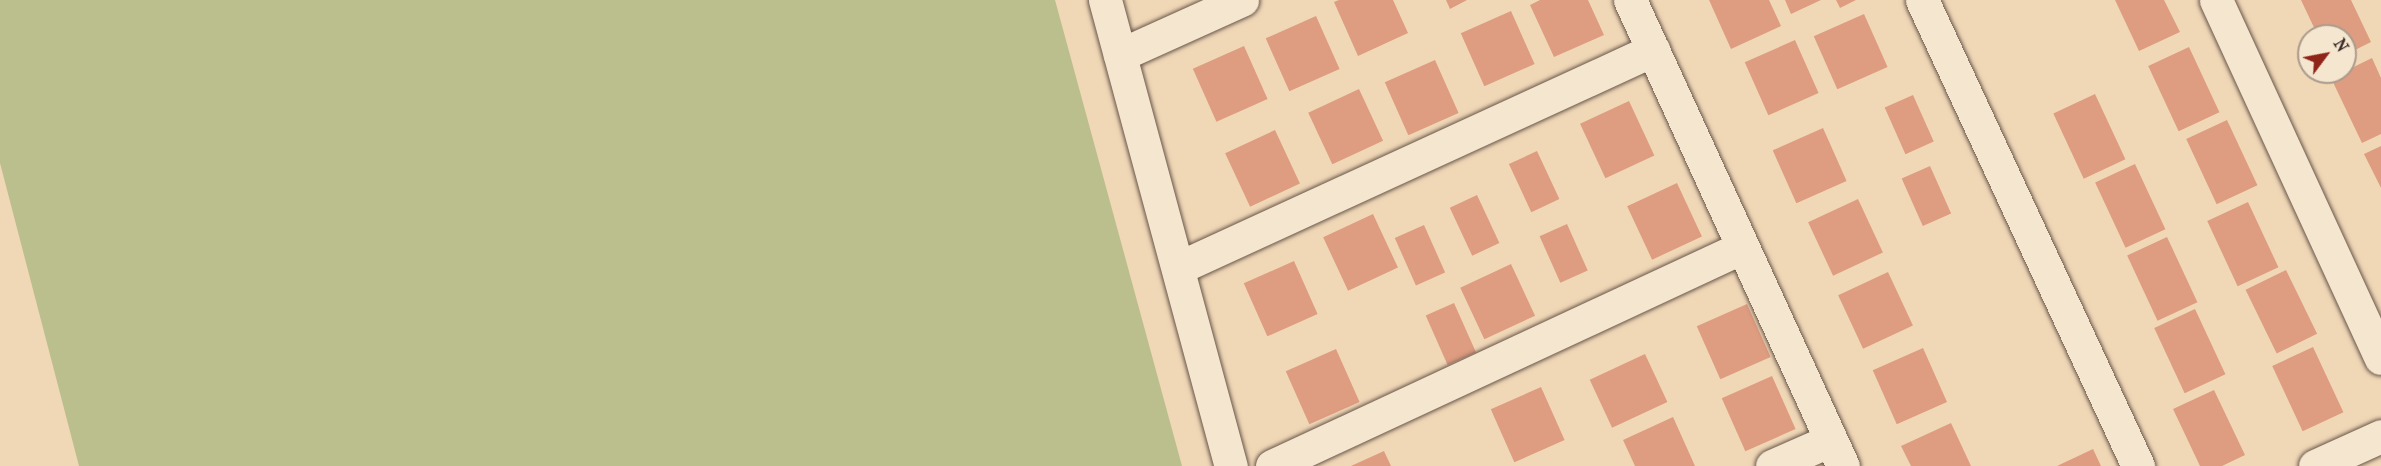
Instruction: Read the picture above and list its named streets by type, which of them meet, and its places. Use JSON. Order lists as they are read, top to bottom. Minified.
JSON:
{"north":"top right"}
